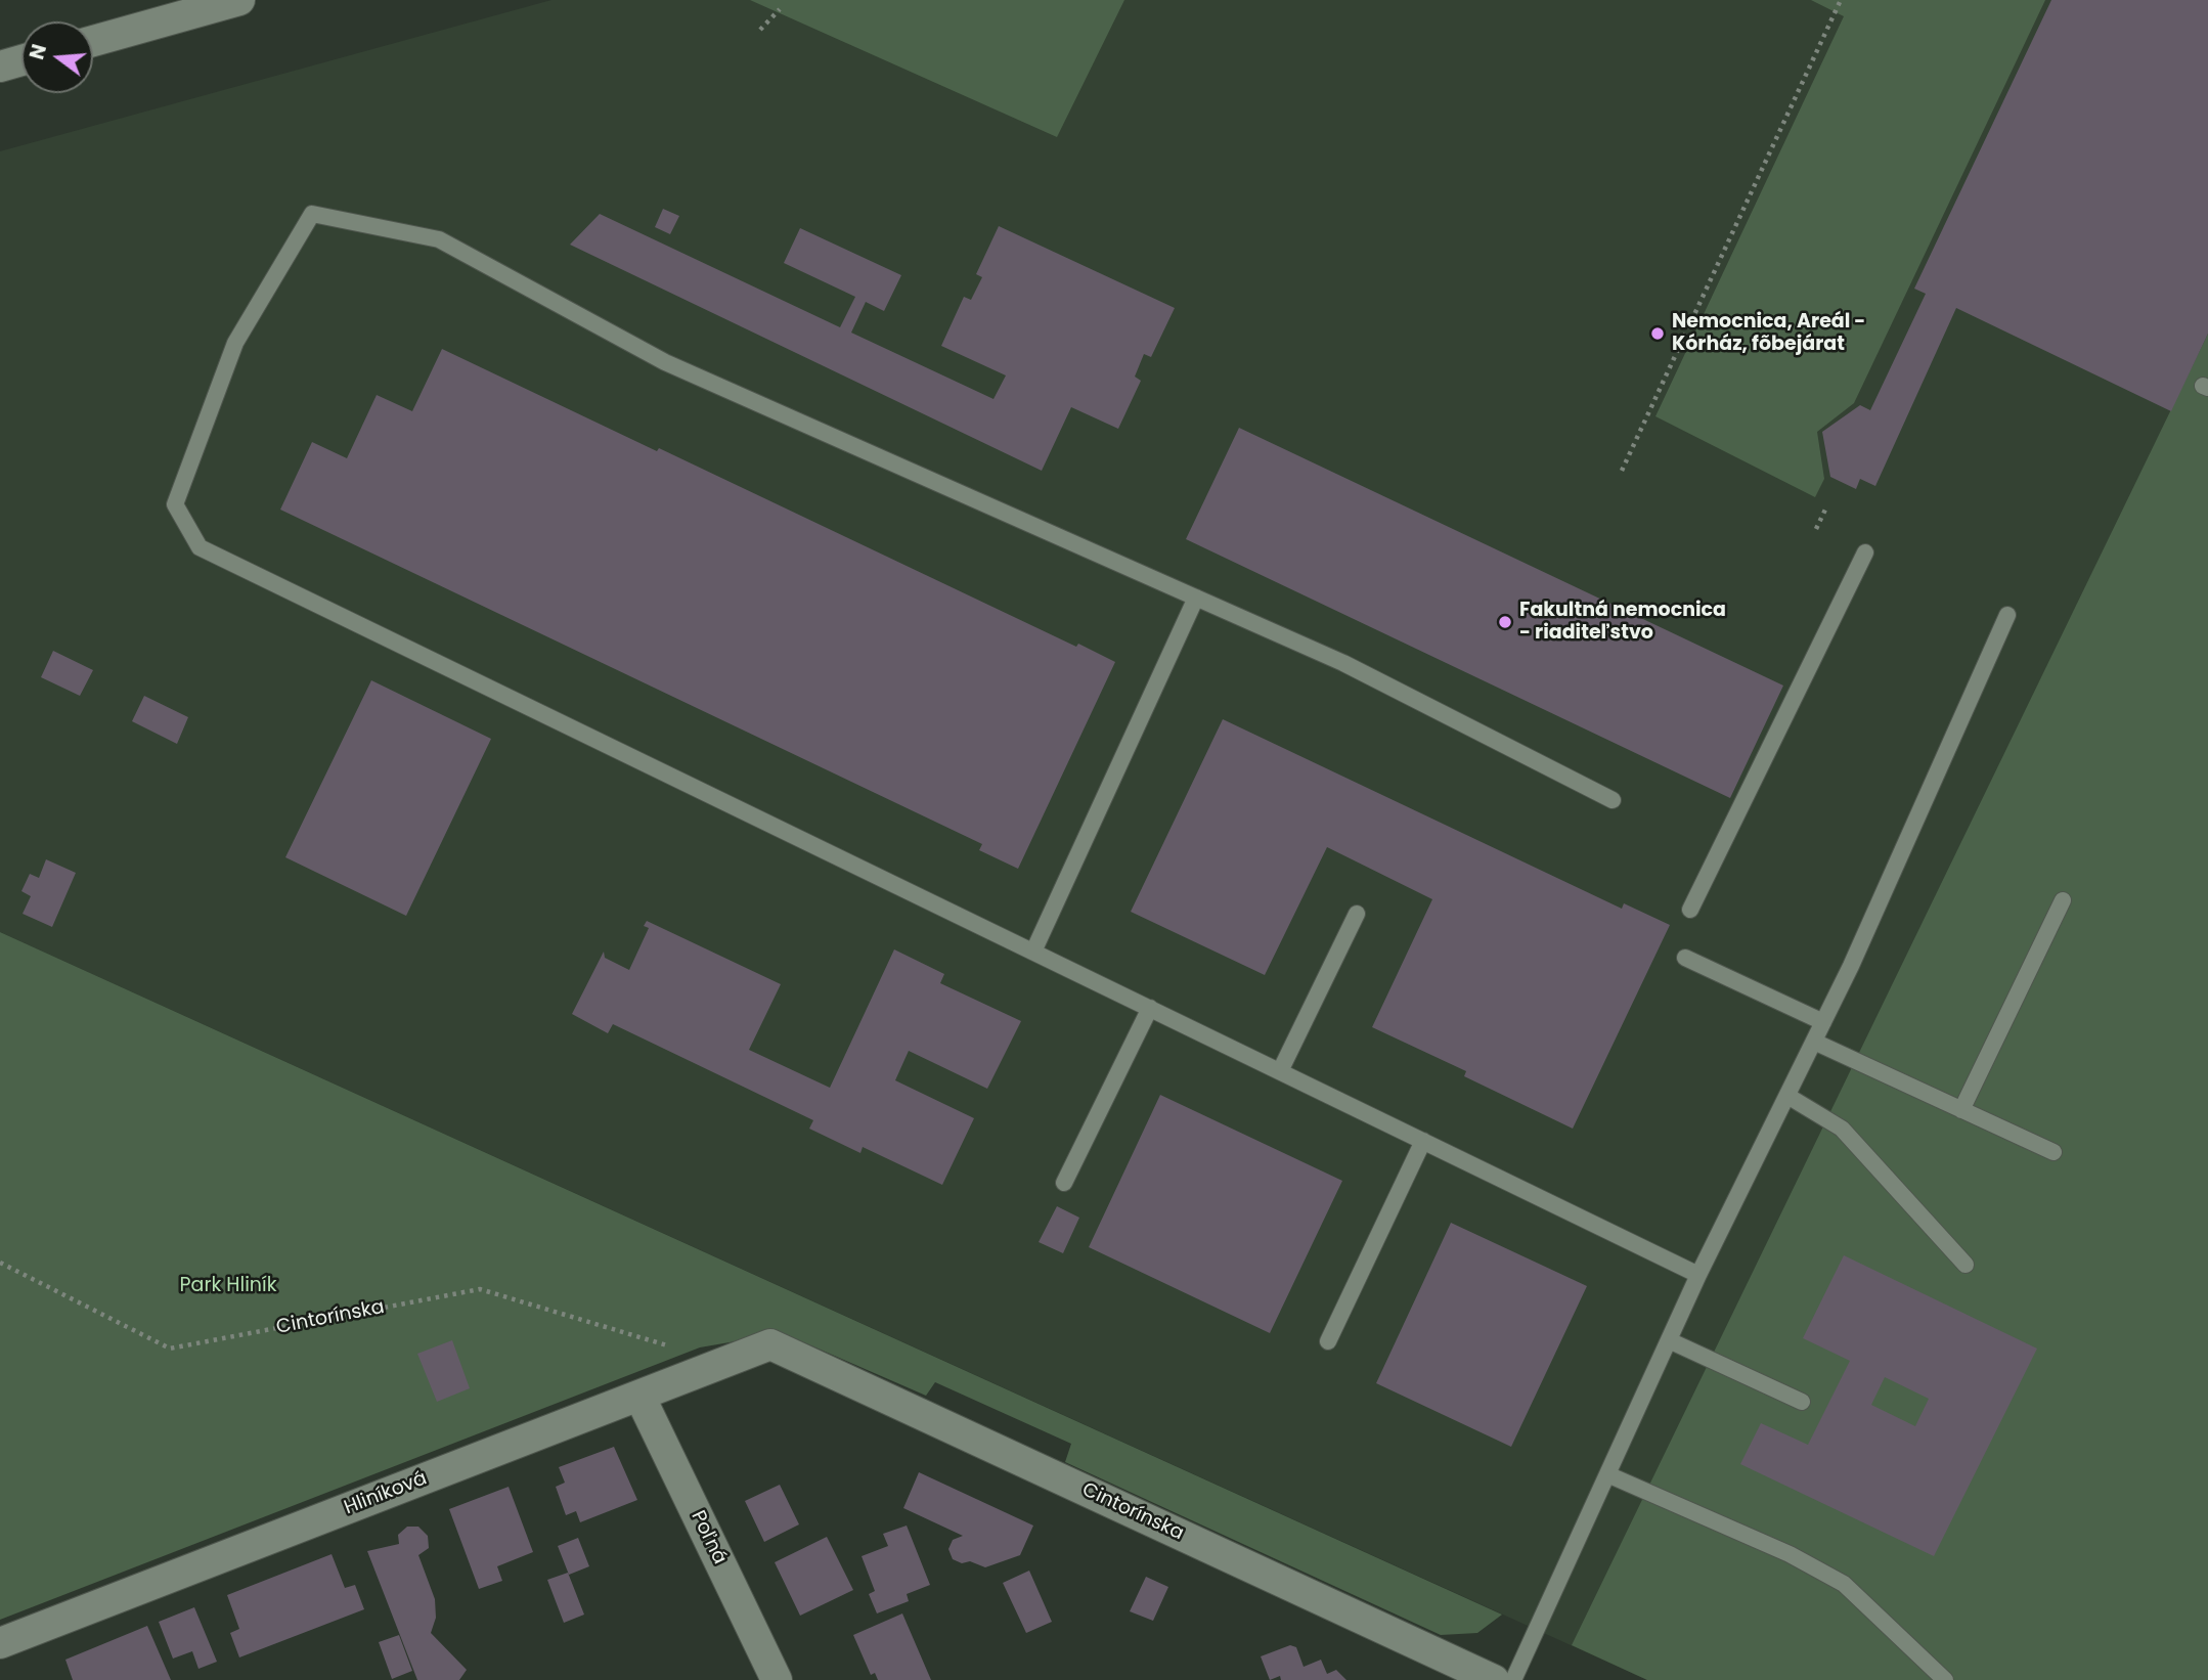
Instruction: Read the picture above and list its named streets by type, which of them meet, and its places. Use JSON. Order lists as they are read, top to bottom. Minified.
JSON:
{"streets":{"street":["Cintorínska","Hliníková","Poľná"]},"crossings":[["Cintorínska","Hliníková"],["Hliníková","Poľná"]],"parks":["Park Hliník"],"places":["Nemocnica, Areál - Kórház, fõbejárat","Fakultná nemocnica - riaditeľstvo"],"north":"left"}
